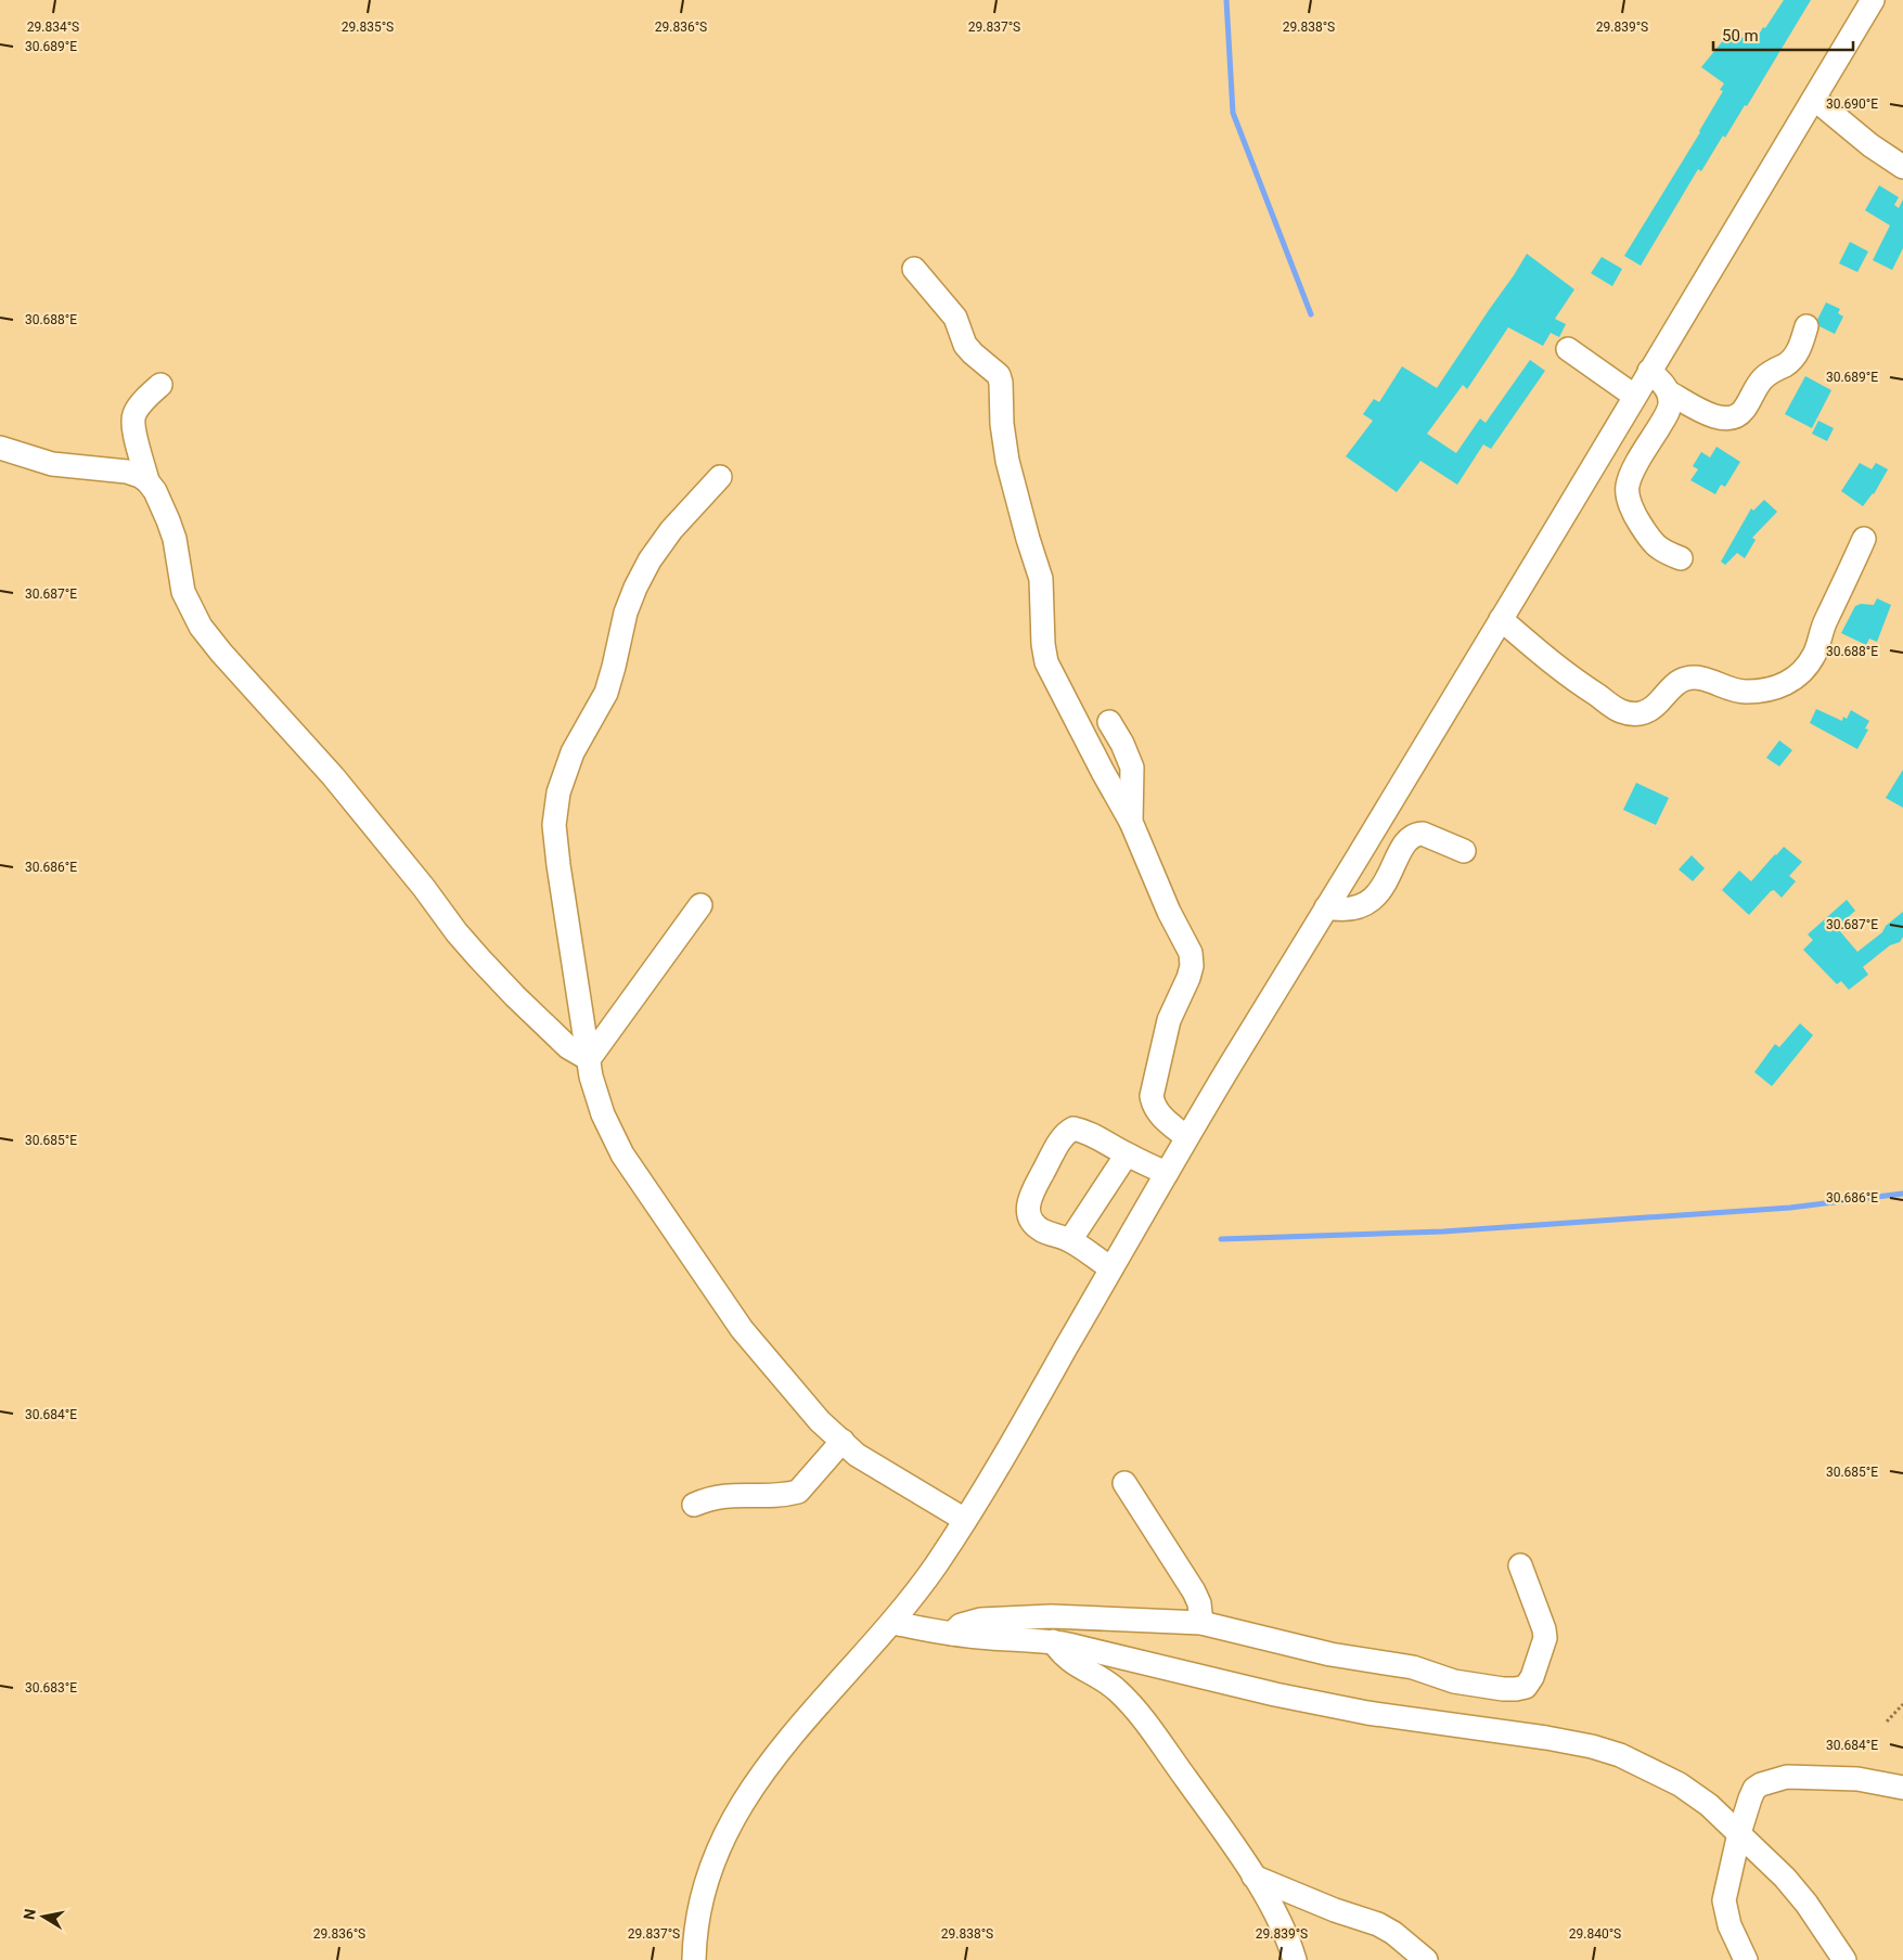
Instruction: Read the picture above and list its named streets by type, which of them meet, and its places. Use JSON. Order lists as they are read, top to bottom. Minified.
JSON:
{"scale_bar":"50 m","north":"left","coordinates":["29.834°S","29.835°S","29.836°S","29.837°S","29.838°S","29.839°S","30.689°E","30.690°E","30.688°E","30.687°E","30.686°E","30.685°E","30.684°E","30.683°E","29.840°S"]}
